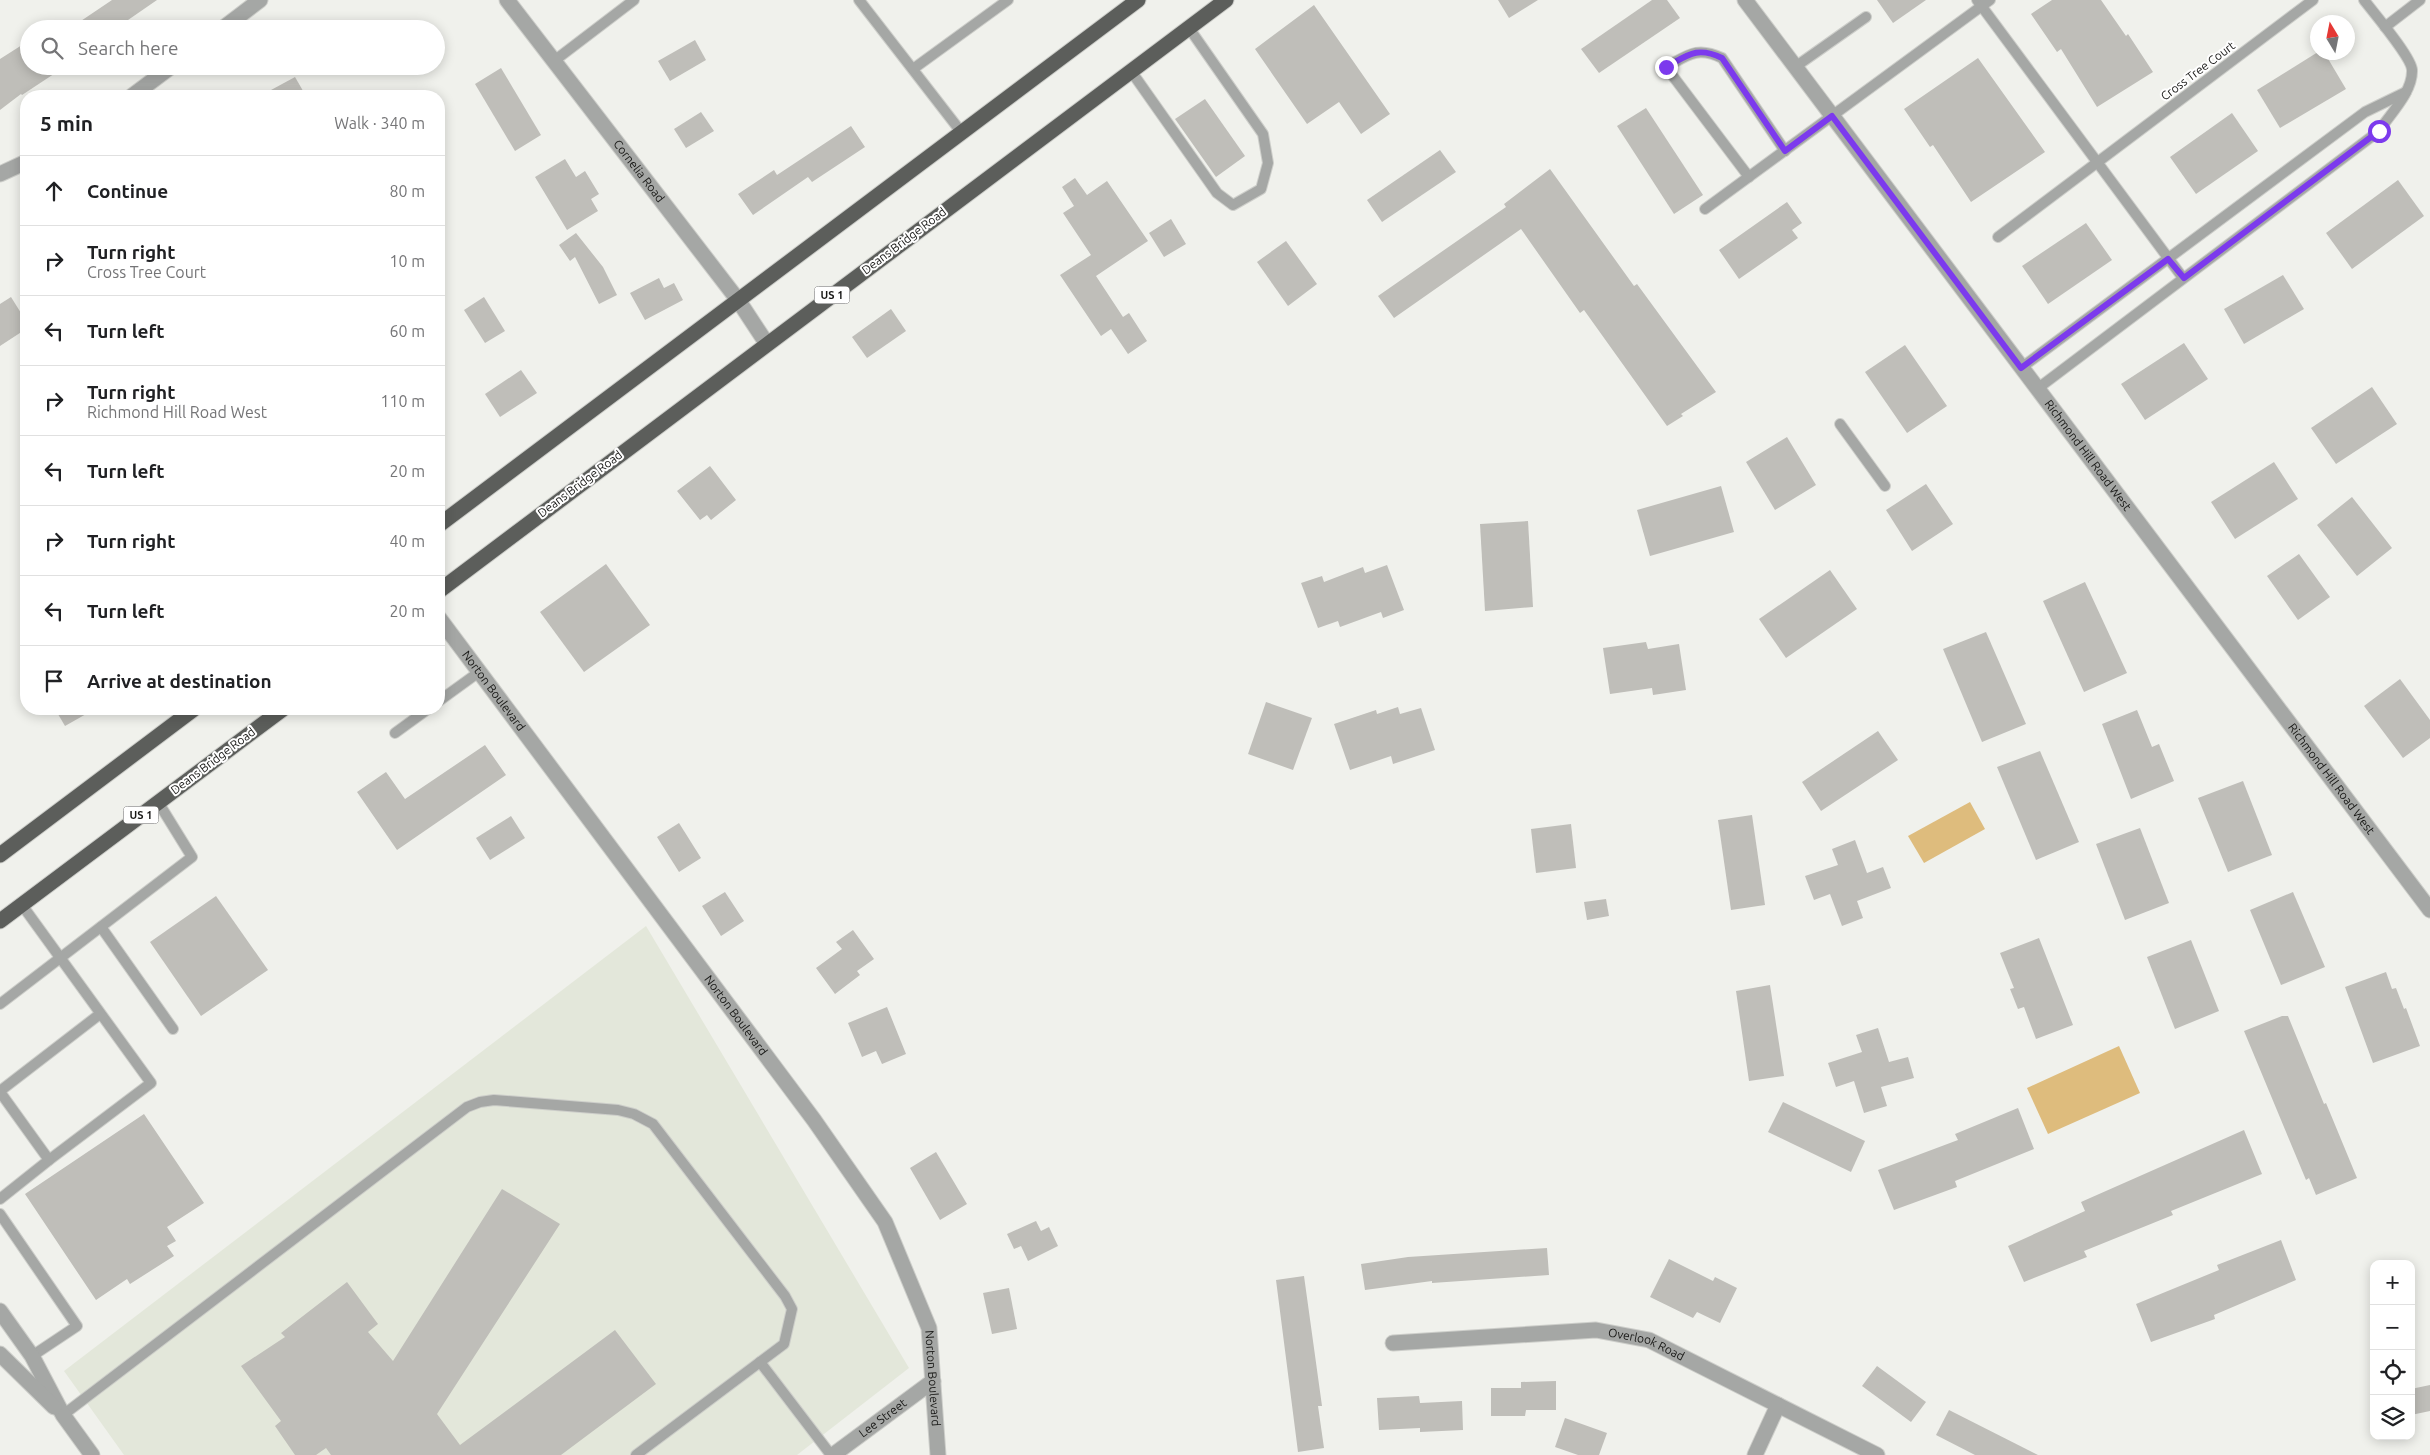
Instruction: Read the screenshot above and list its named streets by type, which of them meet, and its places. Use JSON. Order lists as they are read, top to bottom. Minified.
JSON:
{"streets":{"highway":["Deans Bridge Road","US 1"],"street":["Cornelia Road","Richmond Hill Road West","Norton Boulevard","Overlook Road","Lee Street"],"lane":["Cross Tree Court"]},"crossings":[["Cornelia Road","Deans Bridge Road"],["Norton Boulevard","Lee Street"]],"north":"top","page":{"search":"Search here","heading":["5 min","Walk · 340 m"],"list":[["Continue","80 m"],["Turn right","Cross Tree Court","10 m"],["Turn left","60 m"],["Turn right","Richmond Hill Road West","110 m"],["Turn left","20 m"],["Turn right","40 m"],["Turn left","20 m"],"Arrive at destination"],"map_buttons":["+","−"]}}
